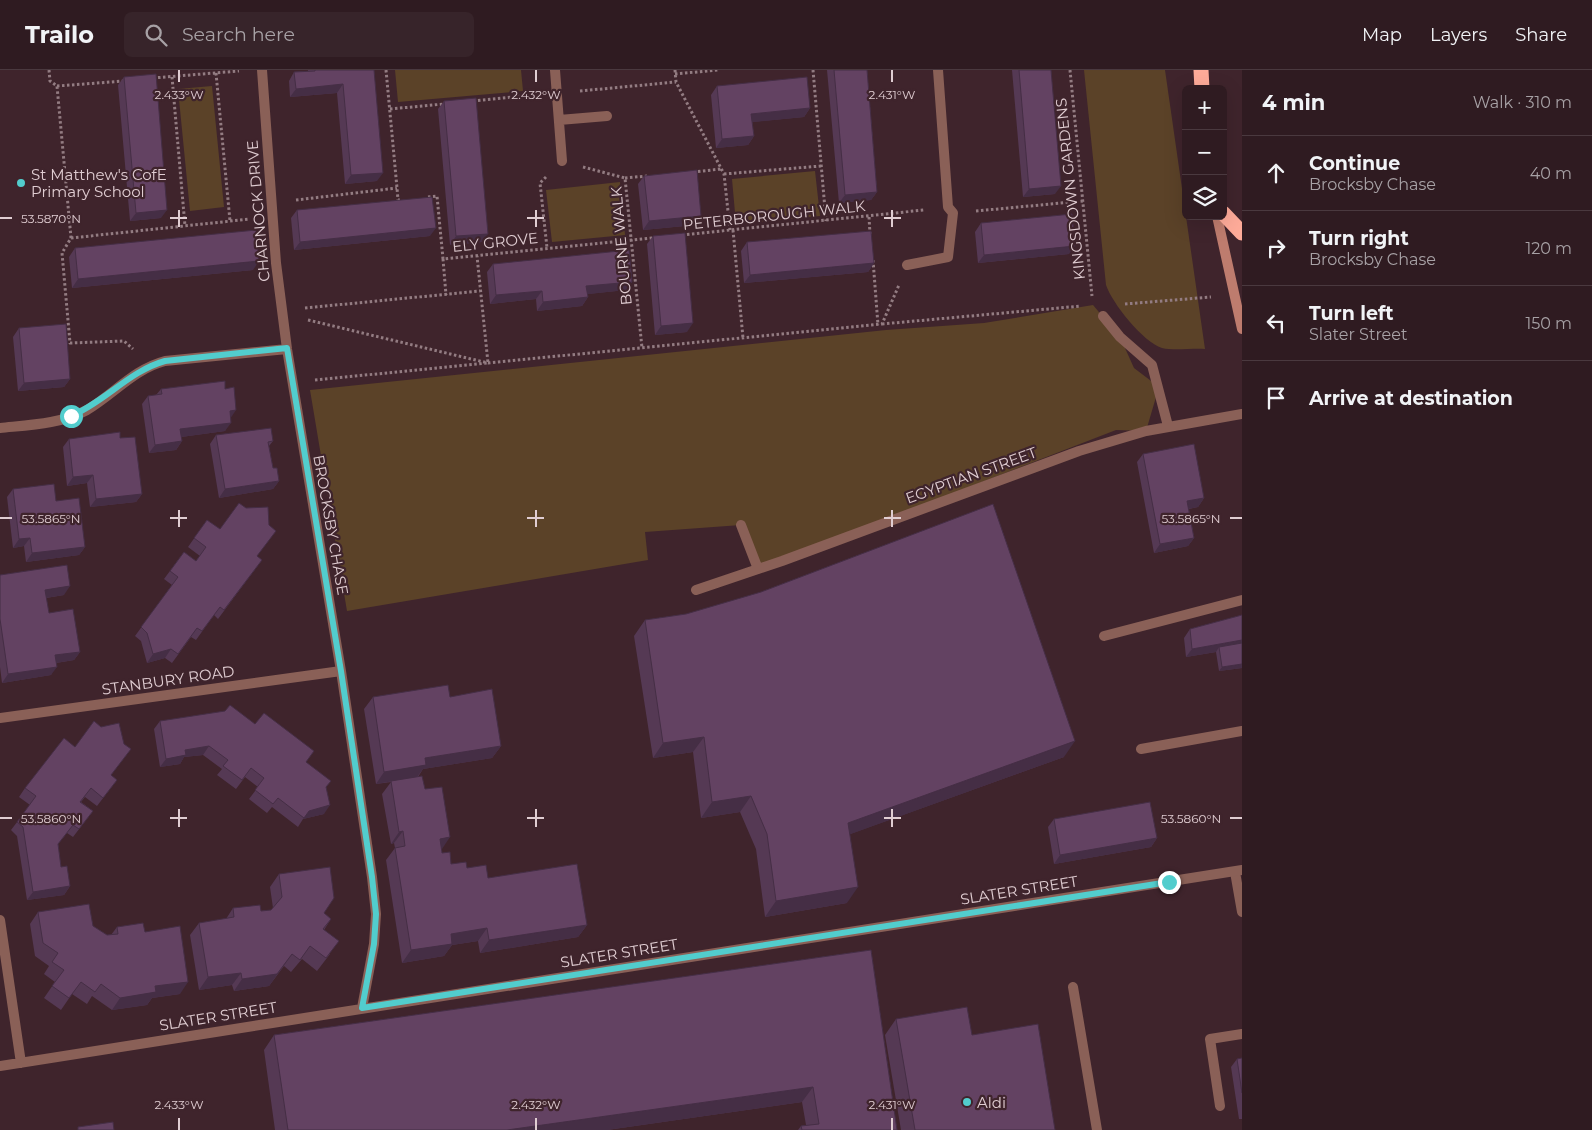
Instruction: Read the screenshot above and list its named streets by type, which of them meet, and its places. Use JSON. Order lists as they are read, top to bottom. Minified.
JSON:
{"streets":{"street":["CHARNOCK DRIVE","EGYPTIAN STREET","BROCKSBY CHASE","STANBURY ROAD","SLATER STREET"],"path":["KINGSDOWN GARDENS","PETERBOROUGH WALK","ELY GROVE","BOURNE WALK"]},"crossings":[["KINGSDOWN GARDENS","PETERBOROUGH WALK"],["CHARNOCK DRIVE","BROCKSBY CHASE"],["ELY GROVE","BOURNE WALK"],["BROCKSBY CHASE","STANBURY ROAD"],["BROCKSBY CHASE","SLATER STREET"]],"places":["St Matthew's CofE Primary School","Aldi"],"page":{"header":"Trailo","search":"Search here","nav":["Map","Layers","Share"],"heading":["4 min","Walk · 310 m"],"map_buttons":["+","−"],"list":[["Continue","Brocksby Chase","40 m"],["Turn right","Brocksby Chase","120 m"],["Turn left","Slater Street","150 m"],"Arrive at destination"]},"coordinates":["2.433°W","2.432°W","2.431°W","53.5870°N","53.5865°N","53.5860°N"]}
